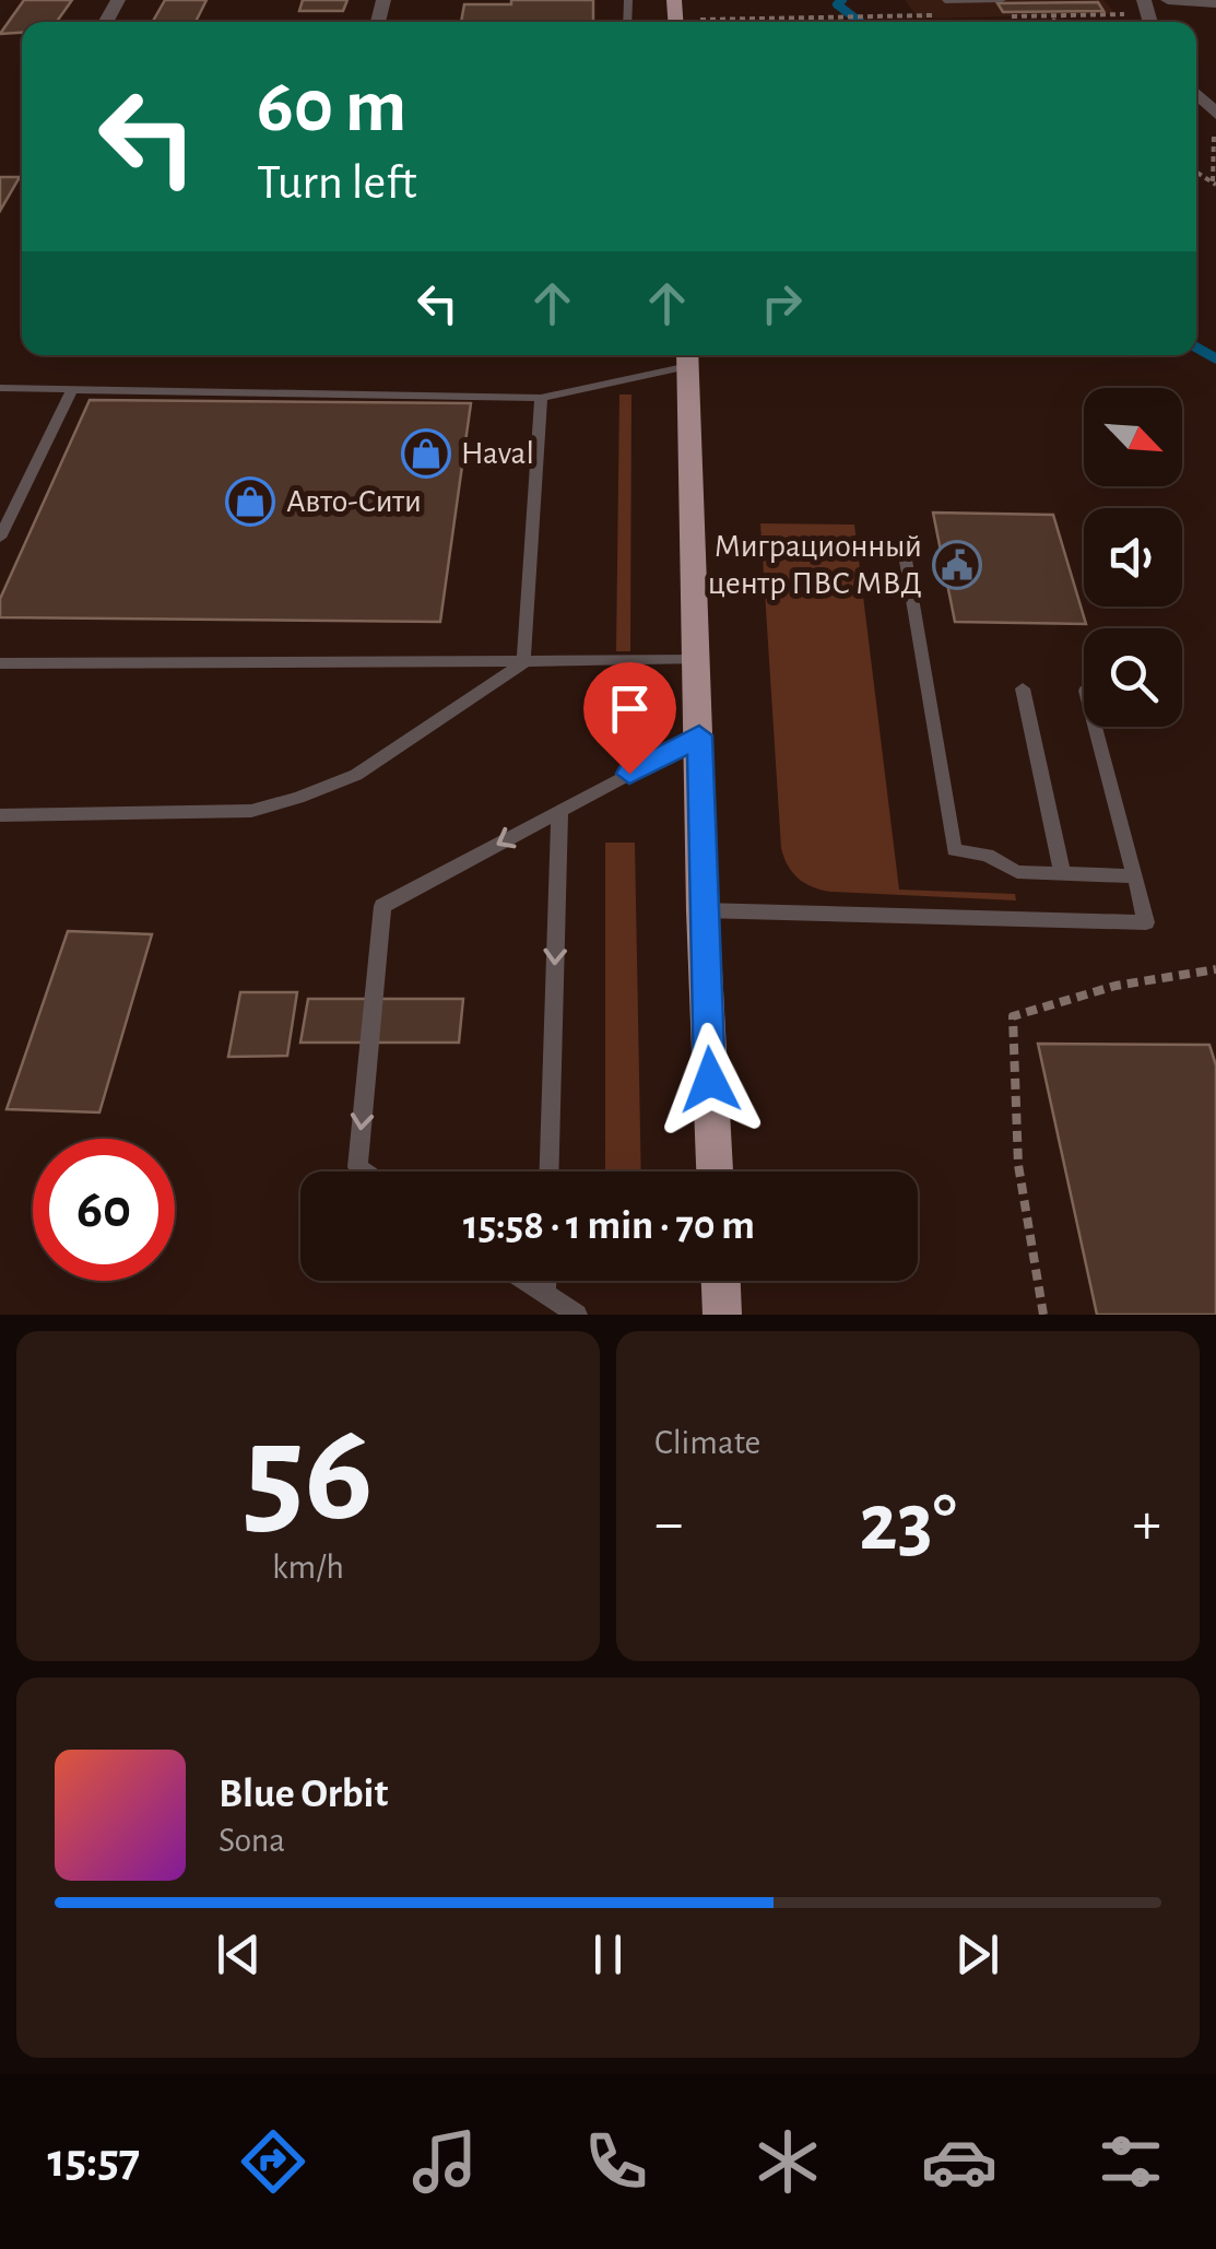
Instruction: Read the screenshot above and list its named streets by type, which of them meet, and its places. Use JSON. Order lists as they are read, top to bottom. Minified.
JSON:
{"places":{"shop":["Haval","Авто-Сити"],"public building":["Миграционный центр ПВС МВД"]},"north":"bottom right","page":{"turn":["60 m","Turn left"],"limit":"60","trip":"15:58 · 1 min · 70 m","tile":[["56","km/h"],"Climate"],"heat":["−","23°","+"],"song":["Blue Orbit","Sona"],"tabs":"15:57"}}
